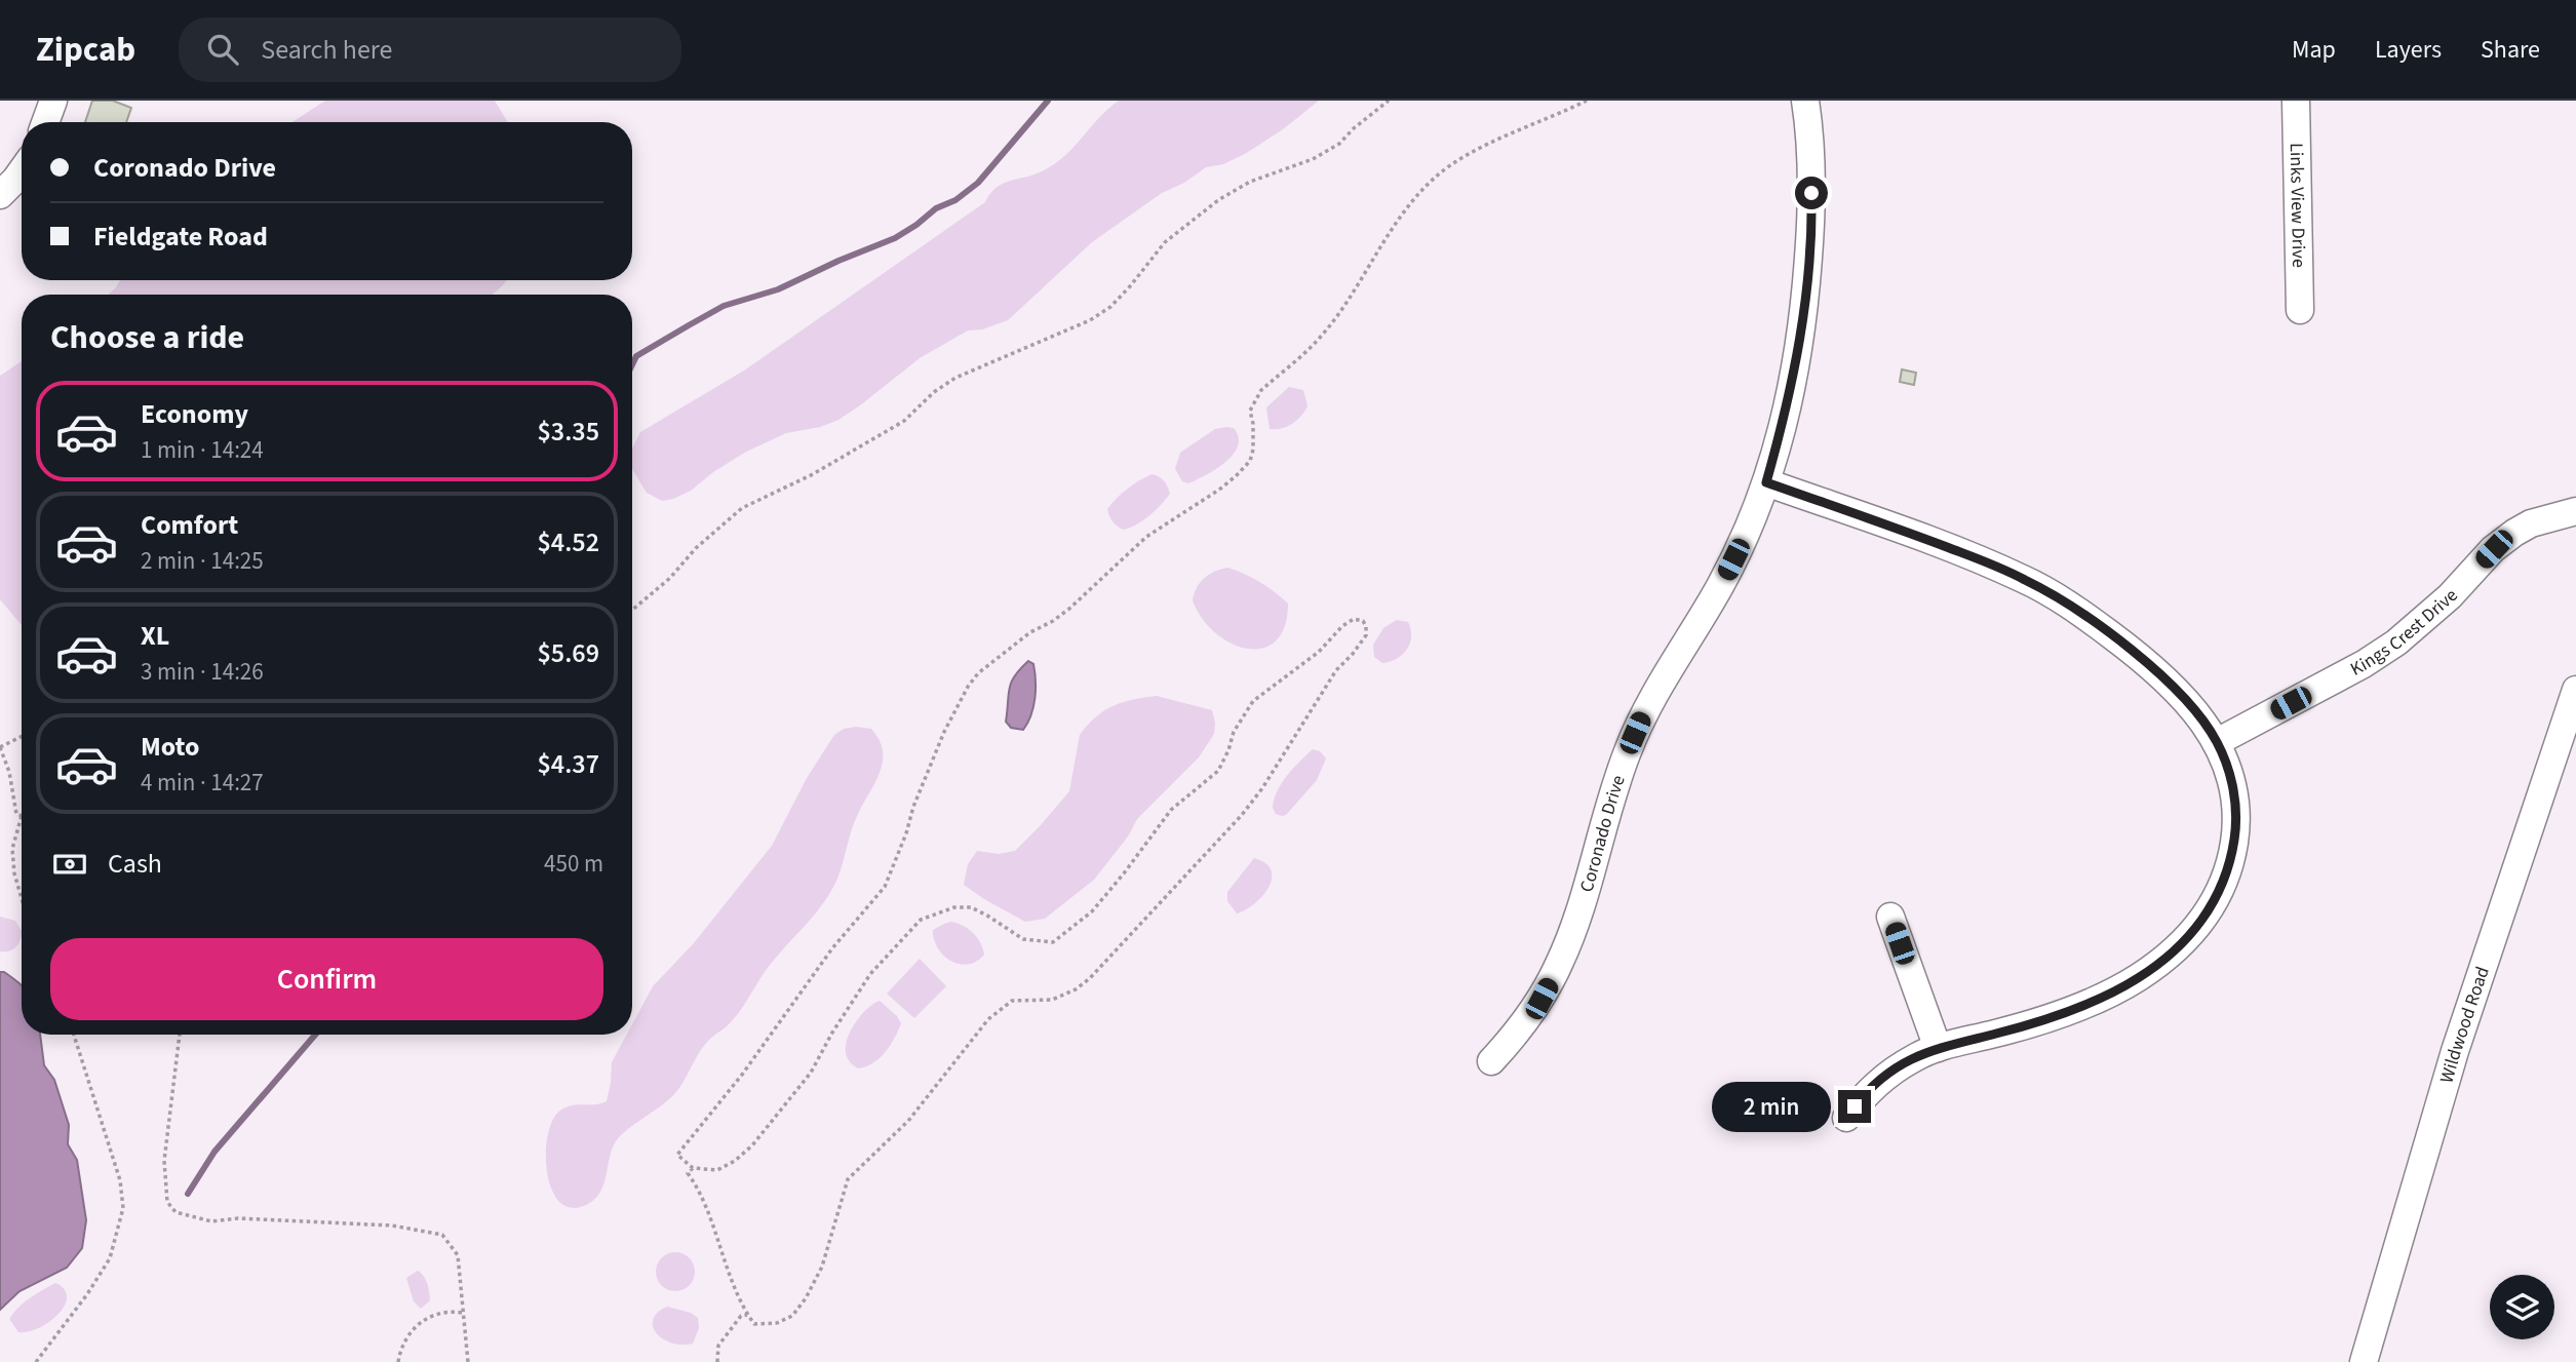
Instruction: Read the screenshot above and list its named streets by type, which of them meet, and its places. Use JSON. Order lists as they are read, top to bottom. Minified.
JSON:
{"streets":{"street":["Links View Drive","Kings Crest Drive","Coronado Drive","Wildwood Road"]},"page":{"header":"Zipcab","search":"Search here","nav":["Map","Layers","Share"],"banner":["Coronado Drive","Fieldgate Road"],"heading":"Choose a ride","list":[{"name":"Economy","note":"1 min · 14:24","value":"$3.35"},{"name":"Comfort","note":"2 min · 14:25","value":"$4.52"},{"name":"XL","note":"3 min · 14:26","value":"$5.69"},{"name":"Moto","note":"4 min · 14:27","value":"$4.37"}],"pay":["Cash","450 m"],"buttons":"Confirm","bubble":"2 min"}}
